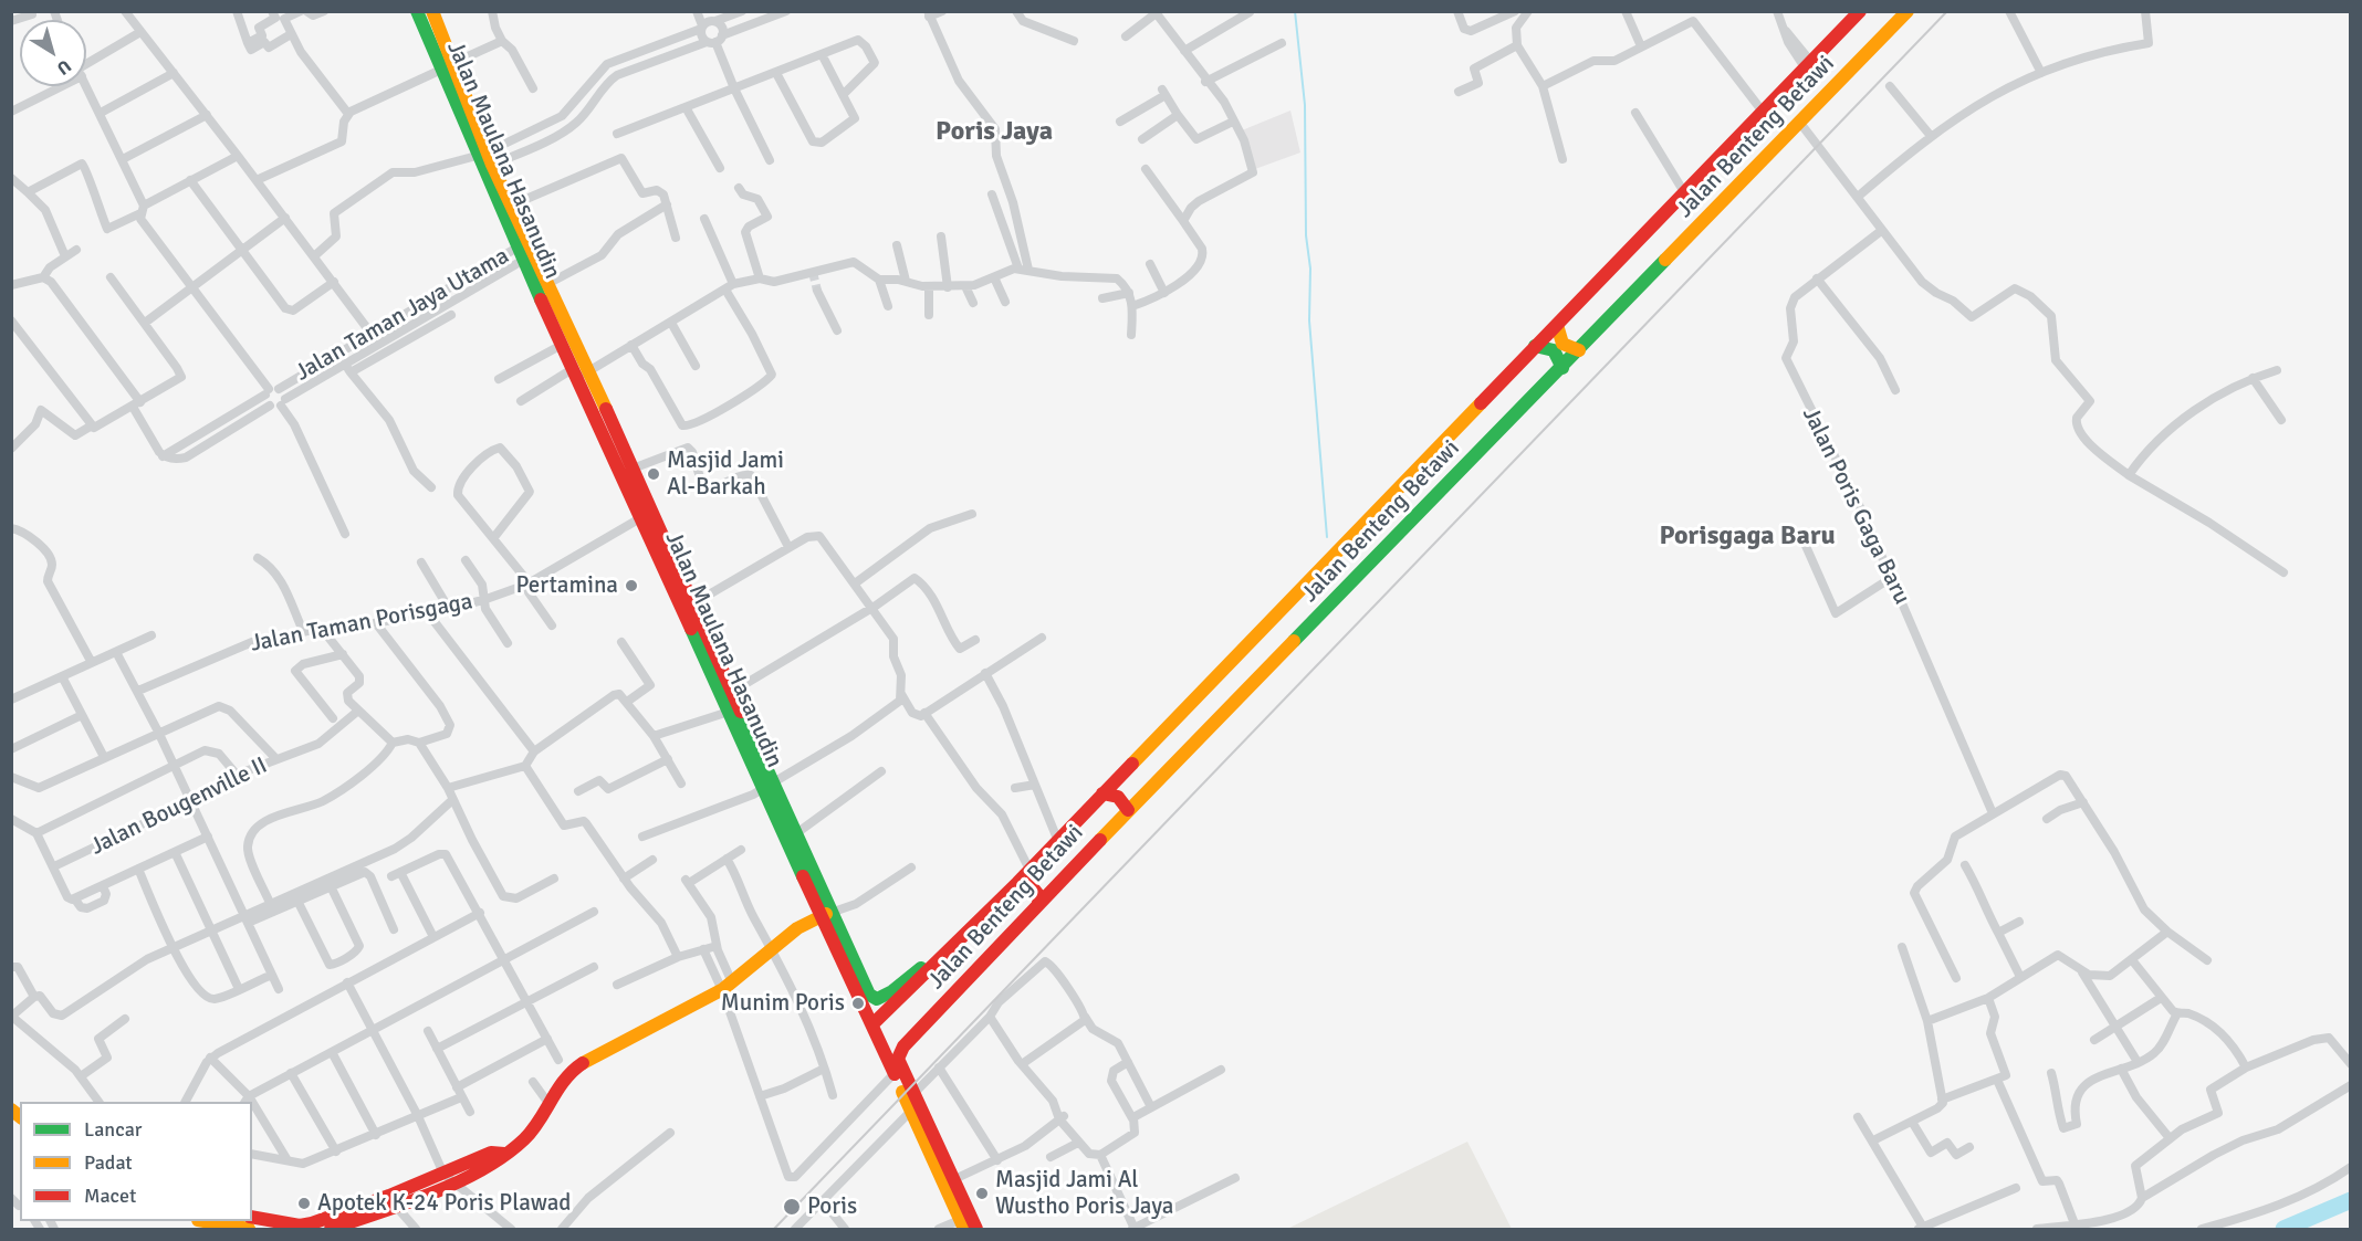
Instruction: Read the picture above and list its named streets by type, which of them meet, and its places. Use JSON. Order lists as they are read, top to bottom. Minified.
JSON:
{"streets":{"main road":["Jalan Benteng Betawi","Jalan Maulana Hasanudin"],"street":["Jalan Taman Jaya Utama","Jalan Poris Gaga Baru","Jalan Taman Porisgaga","Jalan Bougenville II"]},"crossings":[["Jalan Benteng Betawi","Jalan Maulana Hasanudin"],["Jalan Maulana Hasanudin","Jalan Taman Jaya Utama"],["Jalan Maulana Hasanudin","Jalan Taman Porisgaga"]],"districts":["Poris Jaya","Porisgaga Baru"],"places":["Masjid Jami Al-Barkah","Pertamina","Munim Poris","Masjid Jami Al Wustho Poris Jaya","Apotek K-24 Poris Plawad","Poris"],"legend":["Lancar","Padat","Macet"],"north":"bottom right"}
